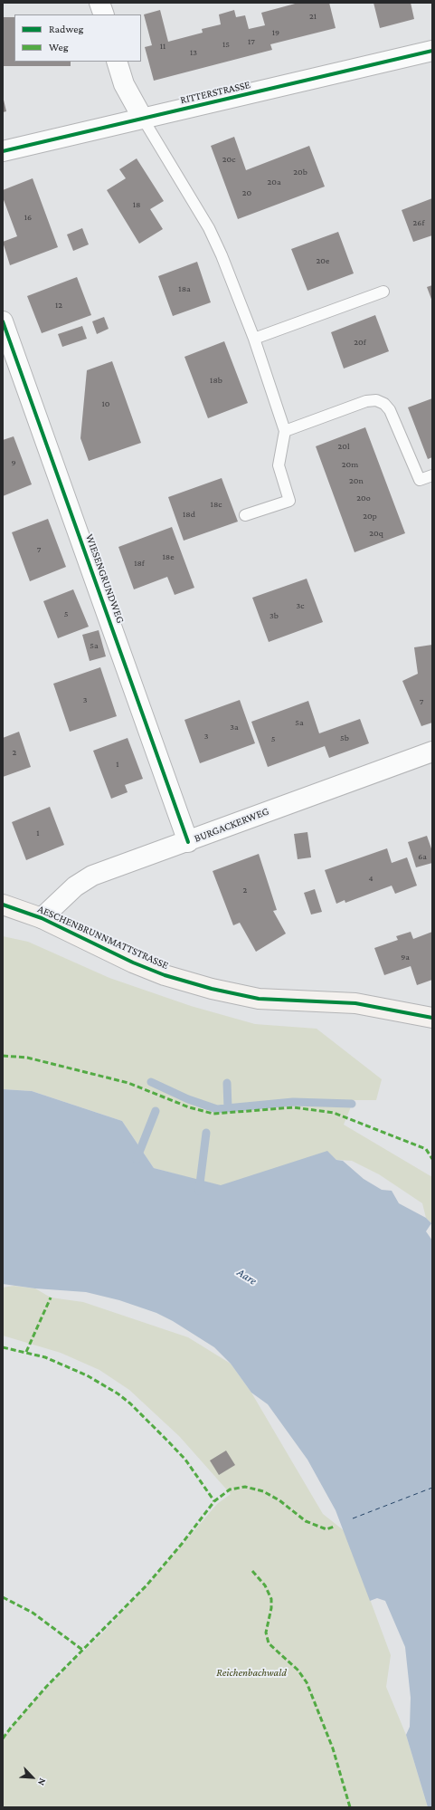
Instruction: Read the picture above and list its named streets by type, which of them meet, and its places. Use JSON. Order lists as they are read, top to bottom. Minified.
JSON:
{"streets":{"street":["RITTERSTRASSE","WIESENGRUNDWEG","BURGACKERWEG","AESCHENBRUNNMATTSTRASSE"]},"crossings":[["WIESENGRUNDWEG","BURGACKERWEG"],["BURGACKERWEG","AESCHENBRUNNMATTSTRASSE"]],"water":["Aare"],"parks":["Reichenbachwald"],"house_numbers":["21","19","17","15","11","13","20c","20b","20a","20","18","16","26f","20e","18a","12","20f","18b","10","20l","9","20m","20n","20o","18c","18d","20p","20q","7","18e","18f","3c","5","3b","5a","3","7","5a","3a","3","5b","5","2","1","1","6a","4","2","9a"],"legend":["Radweg","Weg"],"north":"bottom right"}
